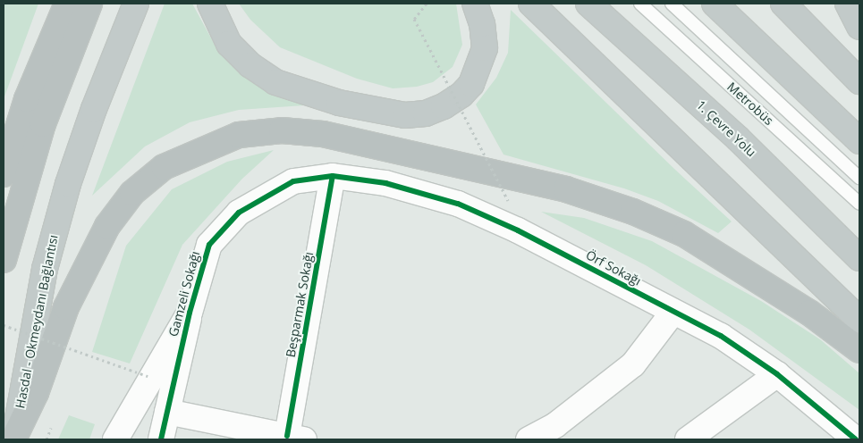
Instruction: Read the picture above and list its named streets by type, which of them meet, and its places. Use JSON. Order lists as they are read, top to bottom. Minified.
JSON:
{"streets":{"highway":["1. Çevre Yolu","Hasdal - Okmeydanı Bağlantısı"],"street":["Örf Sokağı","Gamzeli Sokağı","Beşparmak Sokağı"],"lane":["Metrobüs"]},"crossings":[["Örf Sokağı","Gamzeli Sokağı"],["Örf Sokağı","Beşparmak Sokağı"],["Gamzeli Sokağı","Beşparmak Sokağı"]]}
